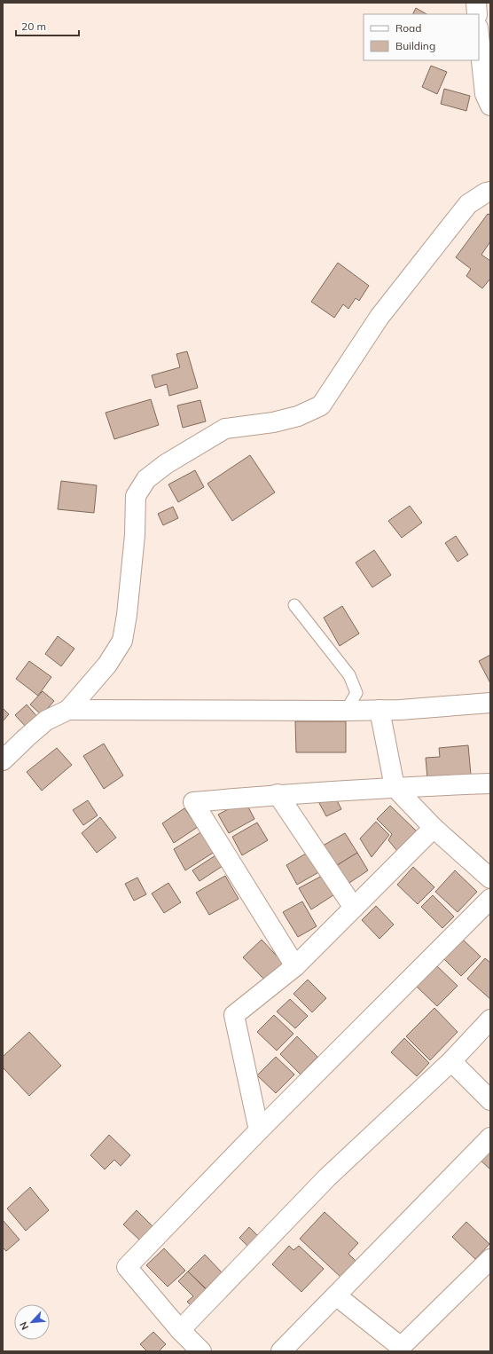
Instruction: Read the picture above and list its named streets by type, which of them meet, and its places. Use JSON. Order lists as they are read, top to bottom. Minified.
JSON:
{"legend":["Road","Building"],"scale_bar":"20 m","north":"bottom left"}
